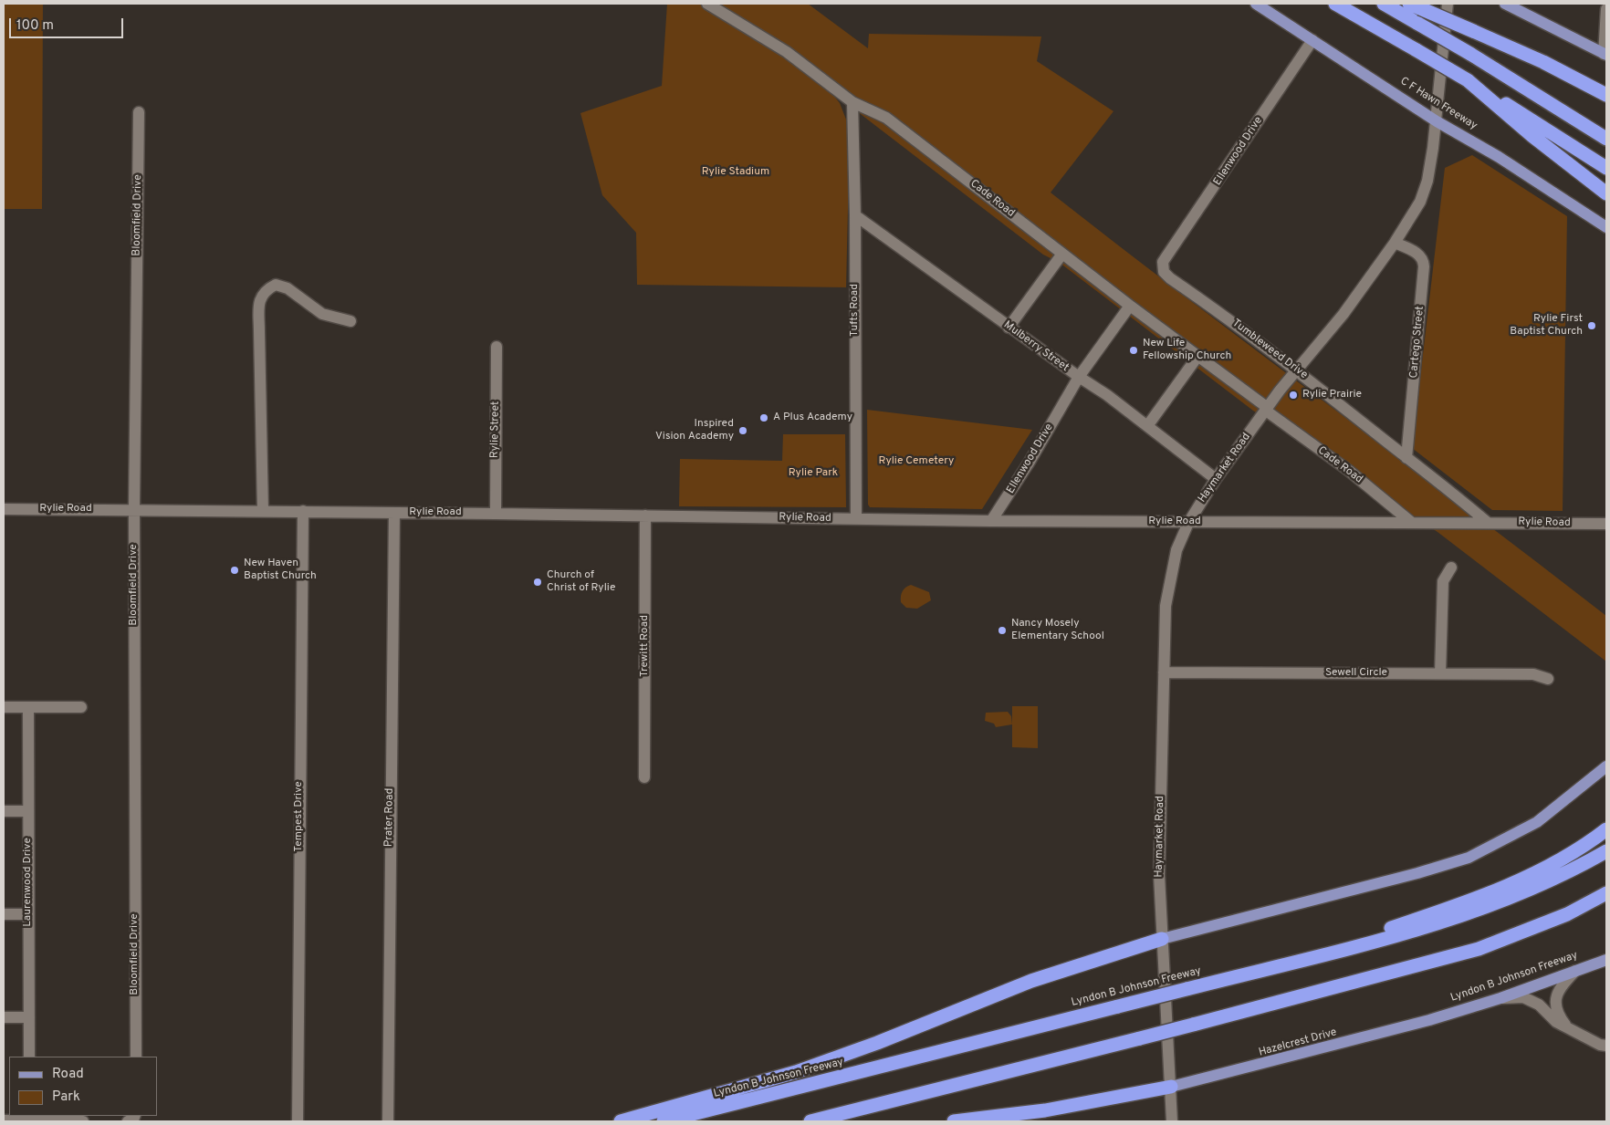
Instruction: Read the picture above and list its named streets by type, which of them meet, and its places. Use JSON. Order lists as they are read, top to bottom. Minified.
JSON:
{"streets":{"highway":["Lyndon B Johnson Freeway"],"main road":["C F Hawn Freeway","Hazelcrest Drive"],"street":["Ellenwood Drive","Cade Road","Bloomfield Drive","Tufts Road","Cartego Street","Mulberry Street","Tumbleweed Drive","Rylie Street","Haymarket Road","Rylie Road","Trewitt Road","Sewell Circle","Tempest Drive","Prater Road","Laurenwood Drive"]},"crossings":[["C F Hawn Freeway","Ellenwood Drive"],["C F Hawn Freeway","Haymarket Road"],["Ellenwood Drive","Cade Road"],["Ellenwood Drive","Mulberry Street"],["Ellenwood Drive","Tumbleweed Drive"],["Ellenwood Drive","Rylie Road"],["Cade Road","Tufts Road"],["Cade Road","Haymarket Road"],["Cade Road","Rylie Road"],["Bloomfield Drive","Rylie Road"],["Tufts Road","Mulberry Street"],["Tufts Road","Rylie Road"],["Cartego Street","Tumbleweed Drive"],["Cartego Street","Haymarket Road"],["Mulberry Street","Haymarket Road"],["Tumbleweed Drive","Haymarket Road"],["Tumbleweed Drive","Rylie Road"],["Rylie Street","Rylie Road"],["Haymarket Road","Rylie Road"],["Haymarket Road","Sewell Circle"],["Haymarket Road","Hazelcrest Drive"],["Rylie Road","Trewitt Road"],["Rylie Road","Tempest Drive"],["Rylie Road","Prater Road"],["Lyndon B Johnson Freeway","Hazelcrest Drive"]],"parks":["Rylie Stadium","Rylie Cemetery","Rylie Park"],"places":["Rylie First Baptist Church","New Life Fellowship Church","Rylie Prairie","A Plus Academy","Inspired Vision Academy","New Haven Baptist Church","Church of Christ of Rylie","Nancy Mosely Elementary School"],"legend":["Road","Park"],"scale_bar":"100 m"}
